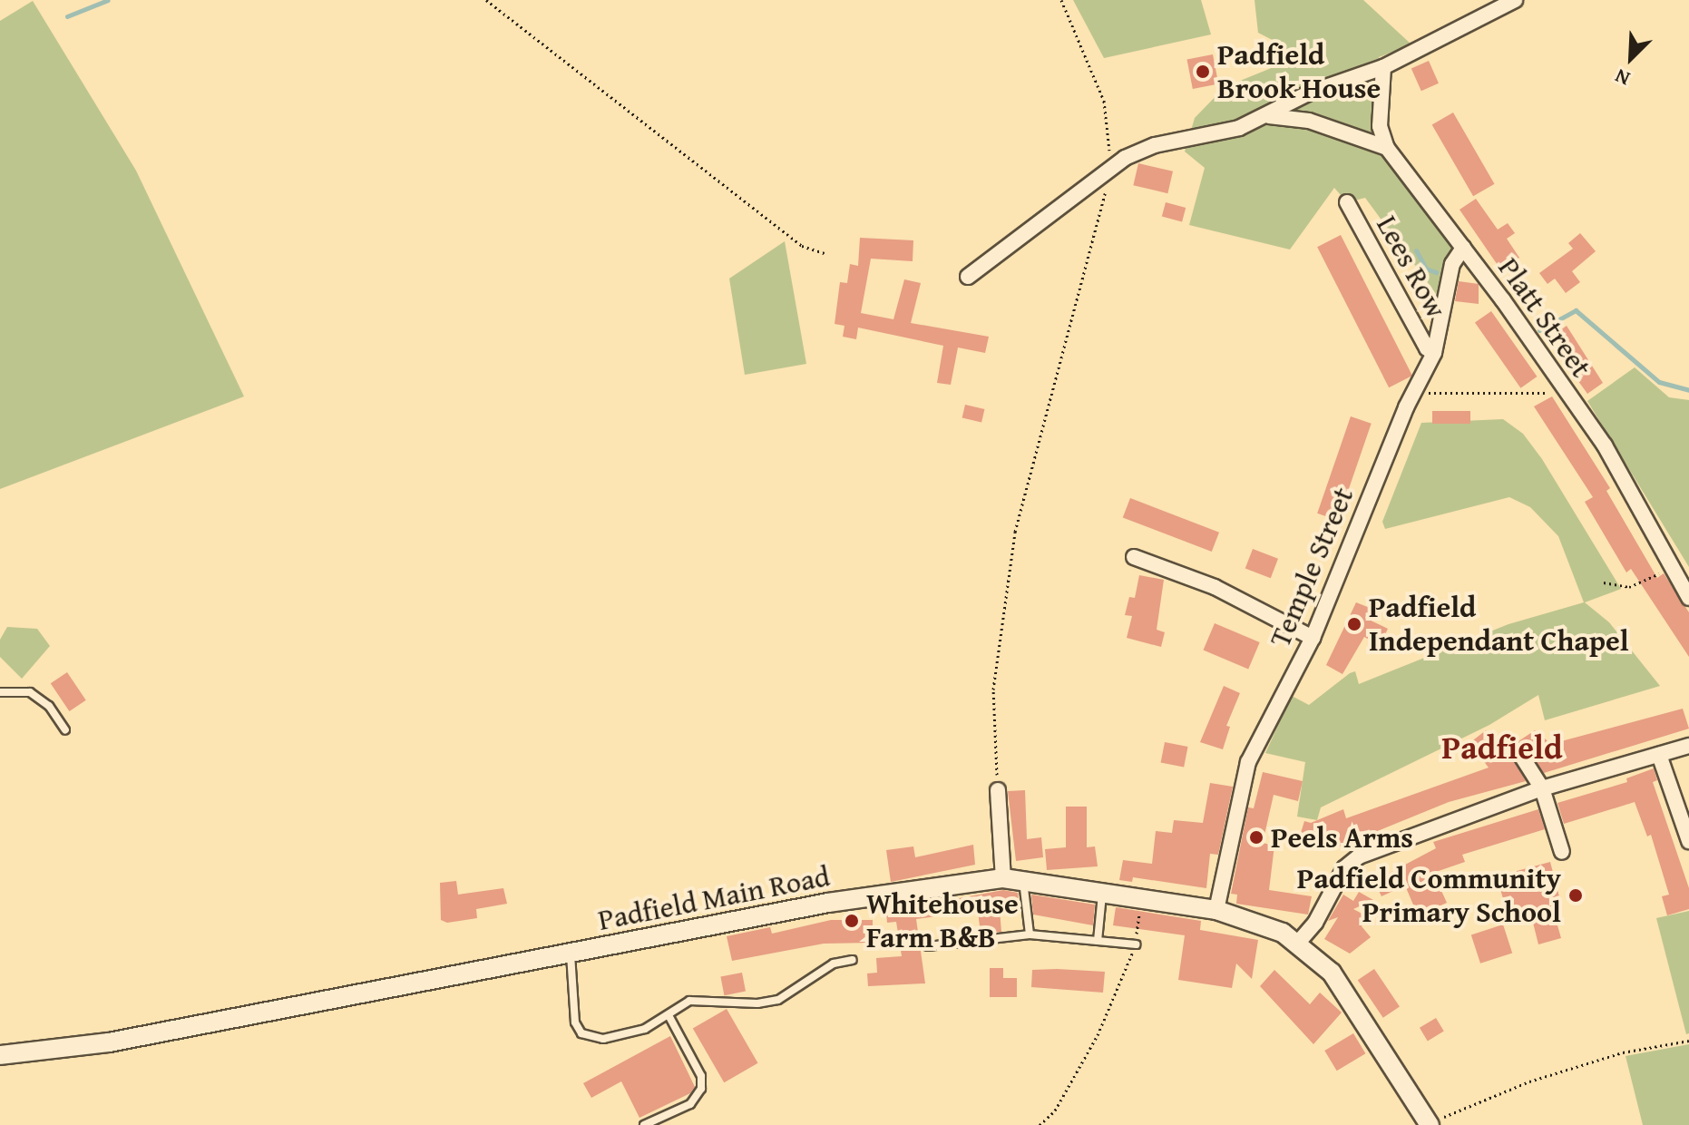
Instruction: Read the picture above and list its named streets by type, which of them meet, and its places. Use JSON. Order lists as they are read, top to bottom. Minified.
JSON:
{"streets":{"street":["Lees Row","Platt Street","Temple Street","Padfield Main Road"]},"crossings":[["Lees Row","Temple Street"],["Platt Street","Temple Street"],["Temple Street","Padfield Main Road"]],"districts":["Padfield"],"places":["Padfield Brook House","Padfield Independant Chapel","Peels Arms","Padfield Community Primary School","Whitehouse Farm B&B"],"north":"bottom left"}
